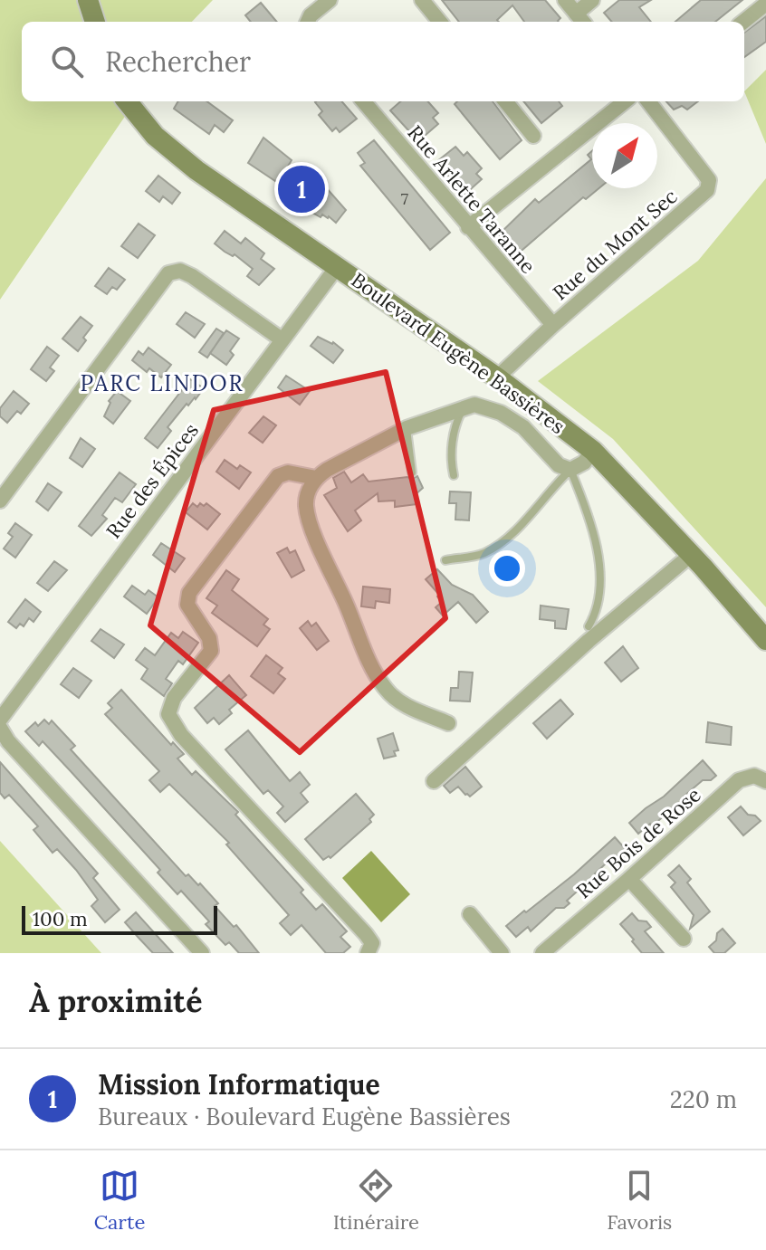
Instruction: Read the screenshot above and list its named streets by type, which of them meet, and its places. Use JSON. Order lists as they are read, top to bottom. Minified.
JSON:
{"streets":{"street":["Rue Arlette Taranne","Rue du Mont Sec","Boulevard Eugène Bassières","Rue des Épices","Rue Bois de Rose"]},"crossings":[["Rue Arlette Taranne","Rue du Mont Sec"],["Rue du Mont Sec","Boulevard Eugène Bassières"],["Boulevard Eugène Bassières","Rue des Épices"]],"districts":["PARC LINDOR"],"house_numbers":["7"],"scale_bar":"100 m","north":"top right","page":{"search":"Rechercher","pins":"1","scale":"100 m","heading":"À proximité","list":[{"mark":"1","name":"Mission Informatique","note":"Bureaux · Boulevard Eugène Bassières","value":"220 m"}],"nav":["Carte","Itinéraire","Favoris"]}}
